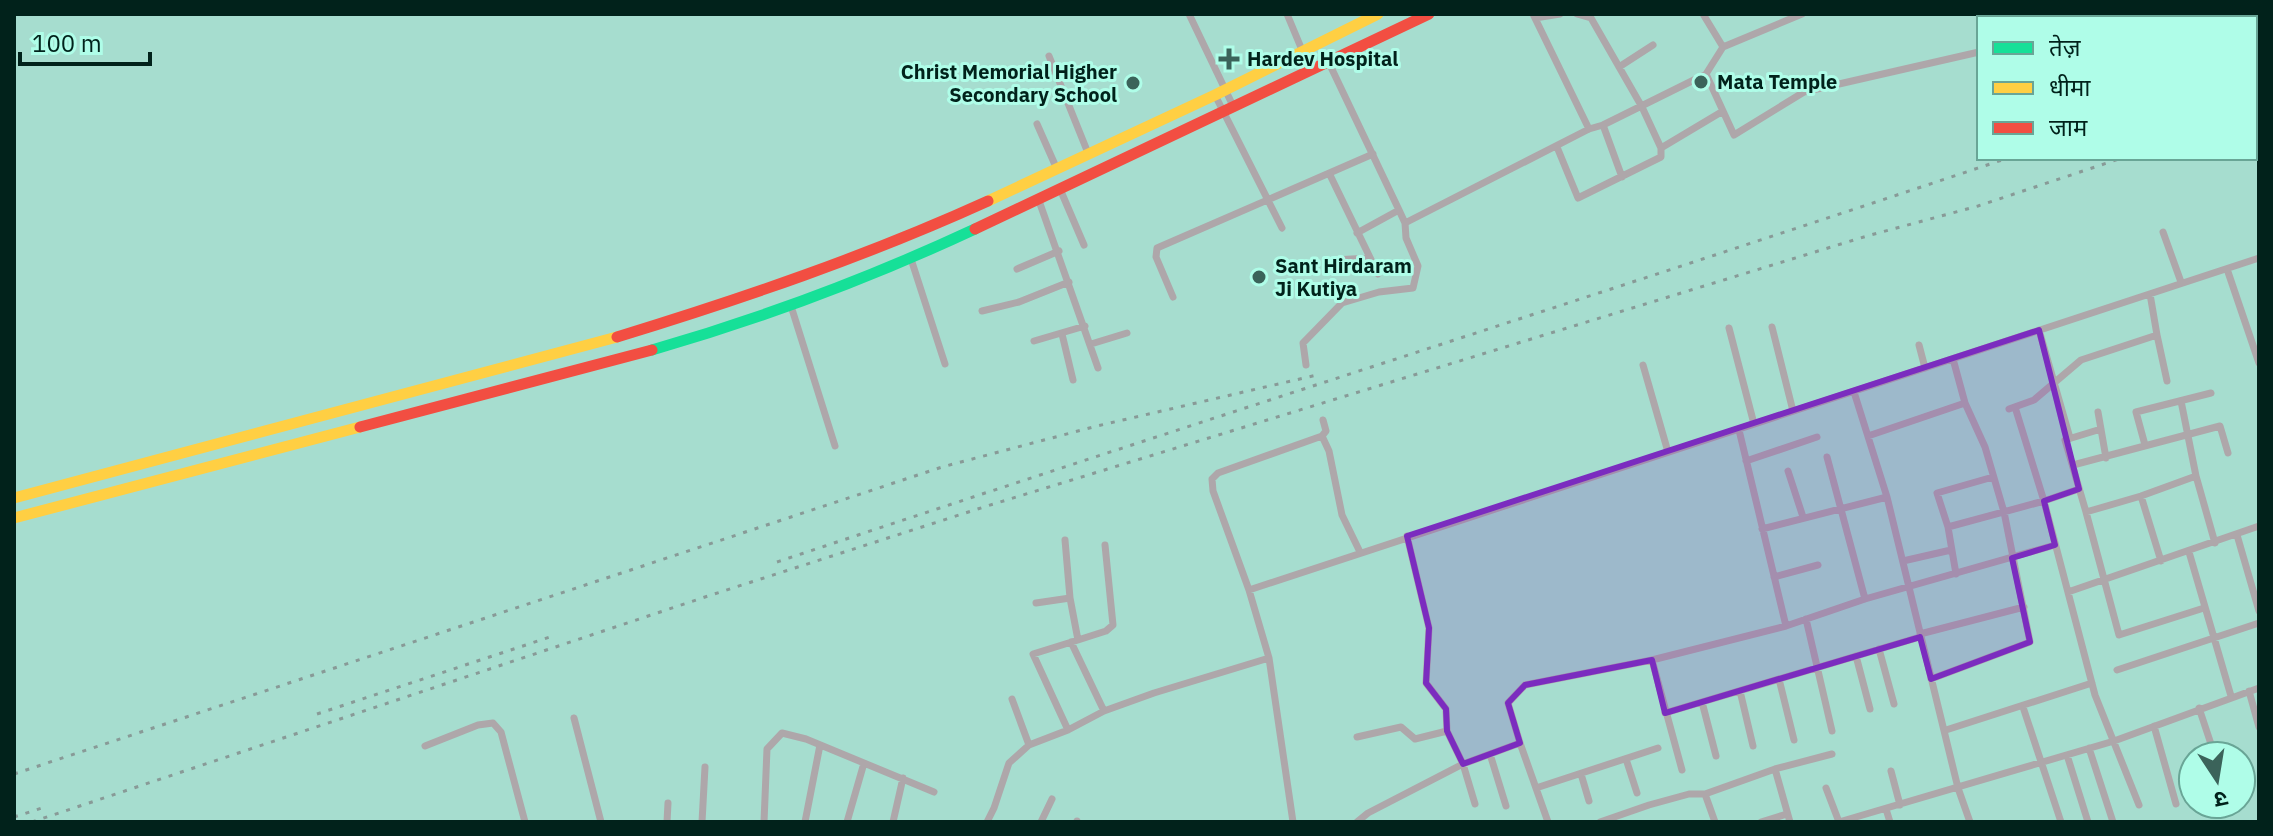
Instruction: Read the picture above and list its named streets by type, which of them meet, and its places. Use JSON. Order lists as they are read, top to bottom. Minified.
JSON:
{"places":{"health":["Hardev Hospital"],"other":["Mata Temple","Christ Memorial Higher Secondary School","Sant Hirdaram Ji Kutiya"]},"legend":["तेज़","धीमा","जाम"],"scale_bar":"100 m","north":"bottom"}
